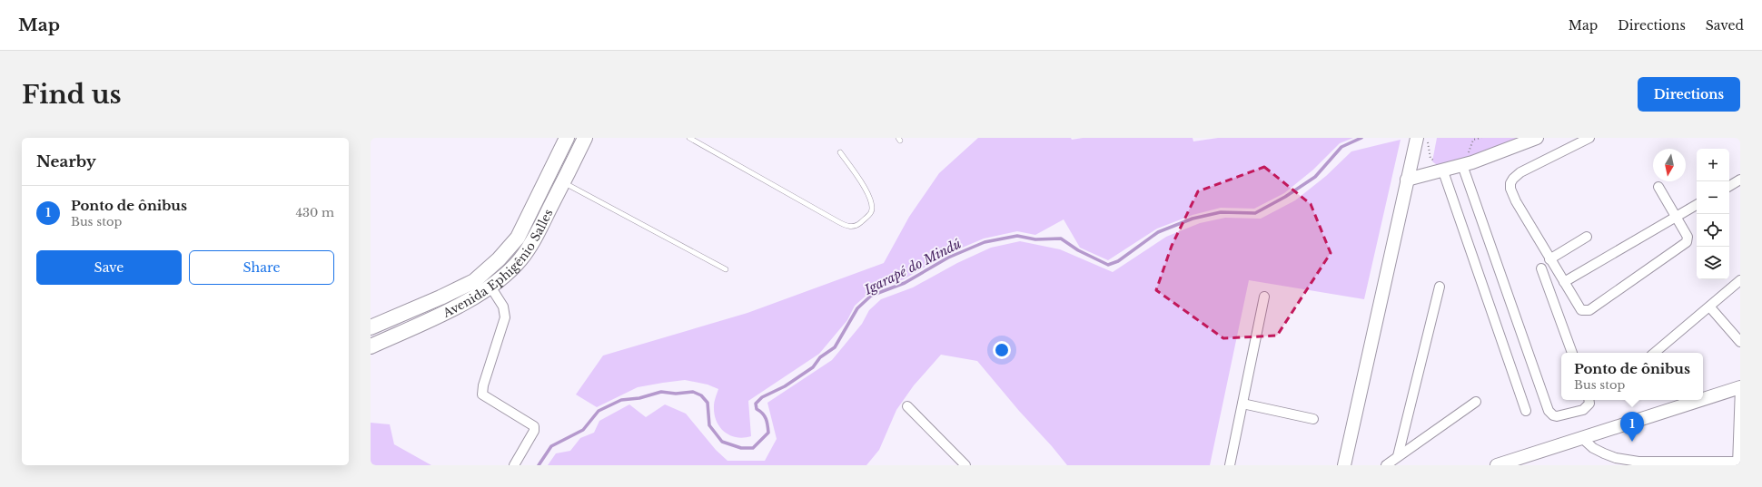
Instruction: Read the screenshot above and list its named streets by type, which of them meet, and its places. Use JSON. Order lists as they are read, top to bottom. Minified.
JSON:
{"streets":{"main road":["Avenida Ephigênio Salles"]},"water":["Igarapé do Mindú"],"north":"bottom","page":{"header":"Map","nav":["Map","Directions","Saved"],"buttons":["Directions",["Save","Share"]],"title":"Find us","heading":"Nearby","map_buttons":["+","−"],"list":[{"mark":"1","name":"Ponto de ônibus","note":"Bus stop","value":"430 m"}],"popup":["Ponto de ônibus","Bus stop"],"pins":"1"}}
